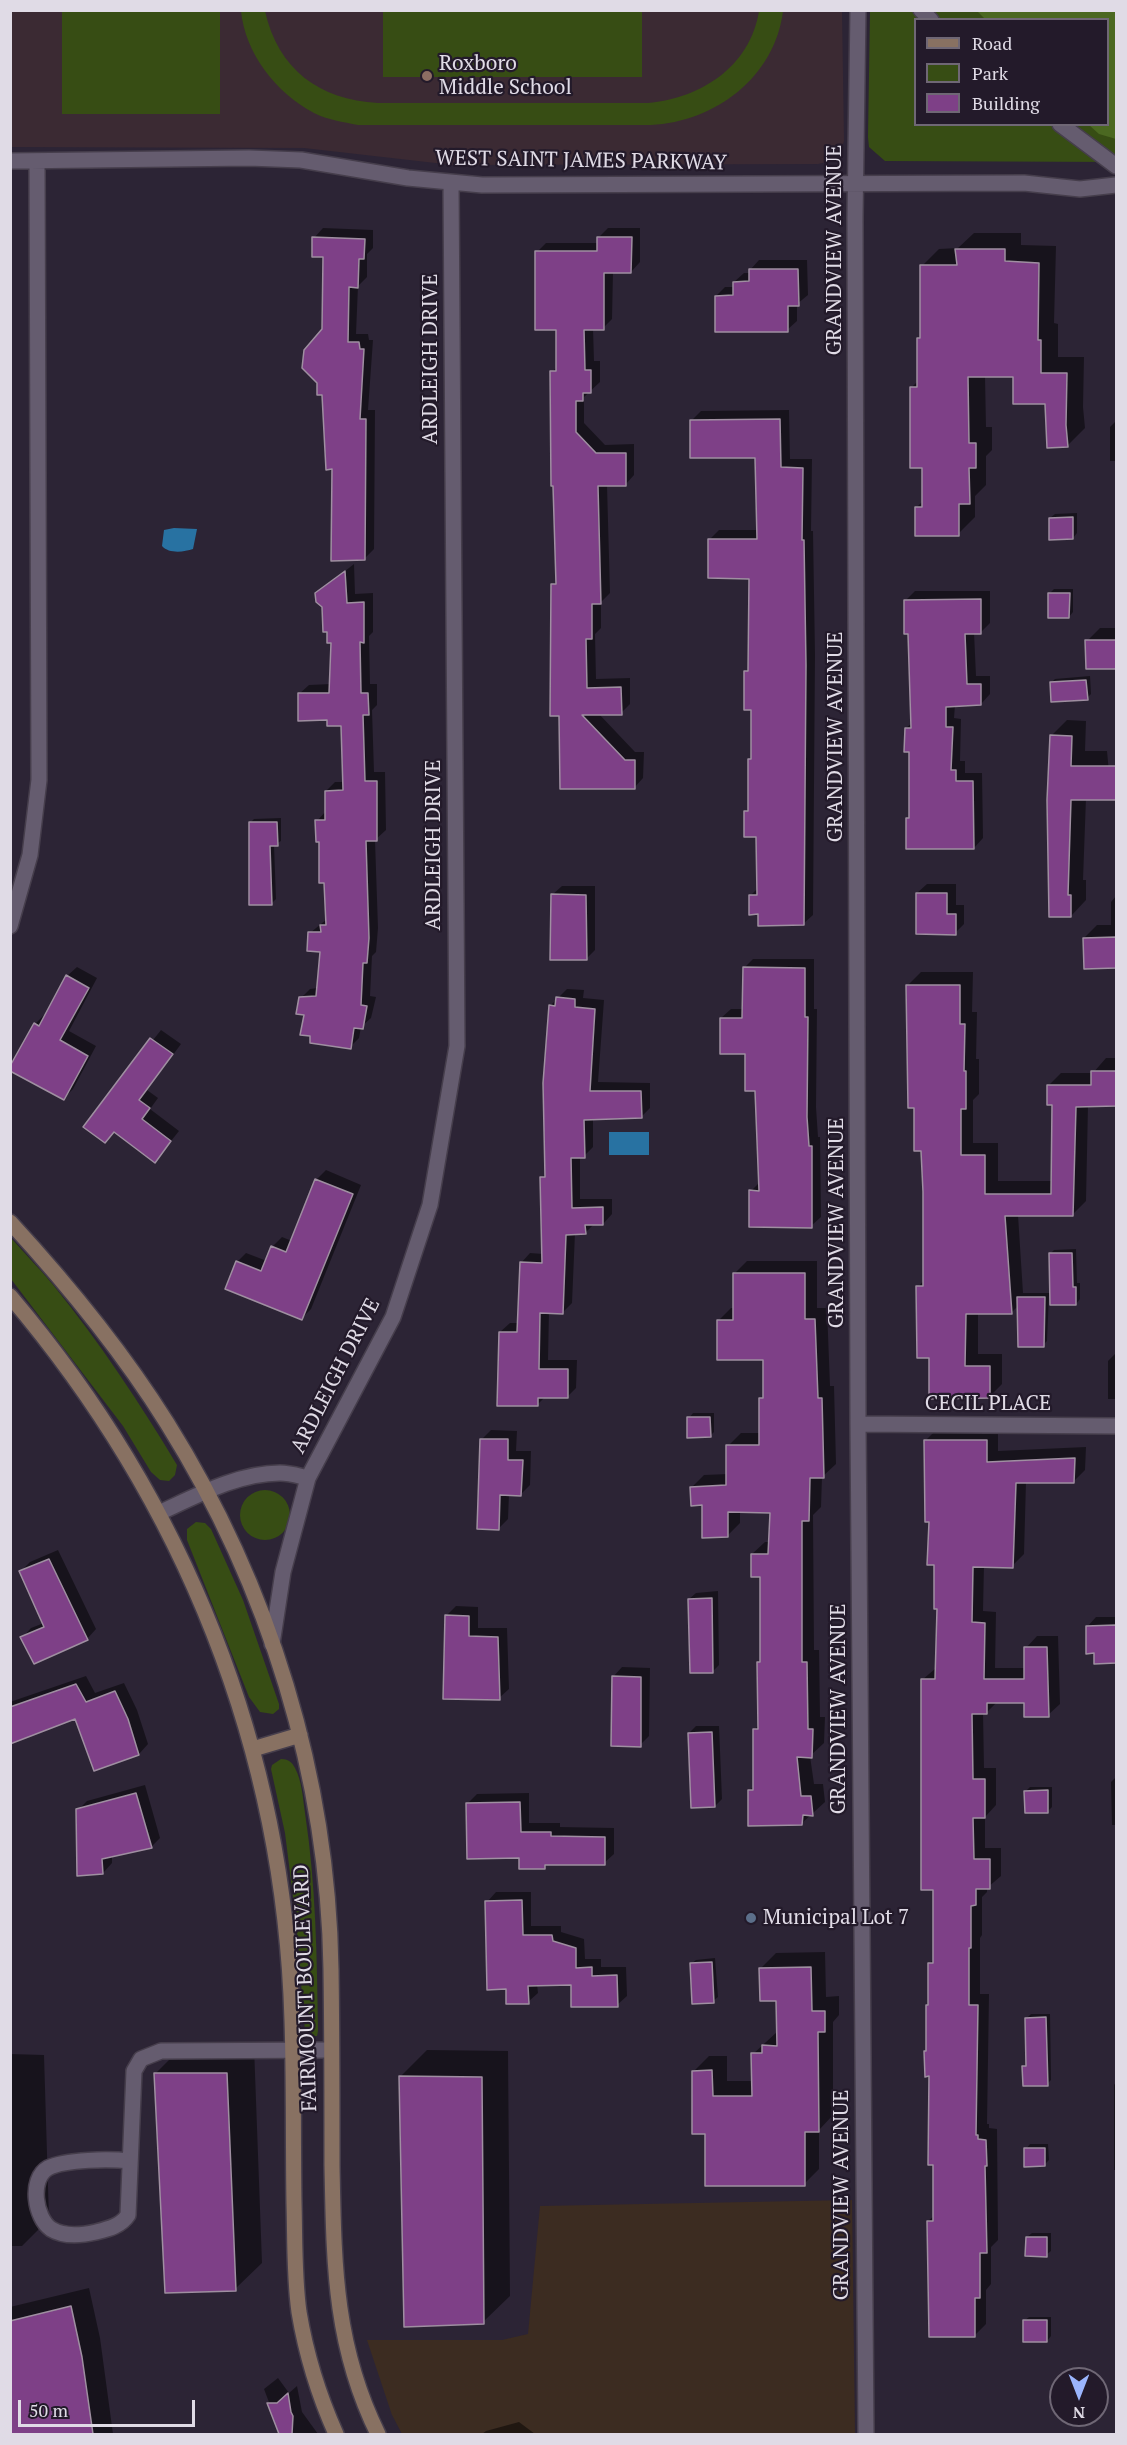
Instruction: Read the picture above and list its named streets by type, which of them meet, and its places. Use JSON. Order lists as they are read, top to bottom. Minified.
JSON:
{"streets":{"main road":["FAIRMOUNT BOULEVARD"],"street":["WEST SAINT JAMES PARKWAY","GRANDVIEW AVENUE","ARDLEIGH DRIVE","CECIL PLACE"]},"crossings":[["WEST SAINT JAMES PARKWAY","GRANDVIEW AVENUE"],["WEST SAINT JAMES PARKWAY","ARDLEIGH DRIVE"],["GRANDVIEW AVENUE","CECIL PLACE"],["ARDLEIGH DRIVE","FAIRMOUNT BOULEVARD"]],"places":["Roxboro Middle School","Municipal Lot 7"],"legend":["Road","Park","Building"],"scale_bar":"50 m","north":"bottom"}
